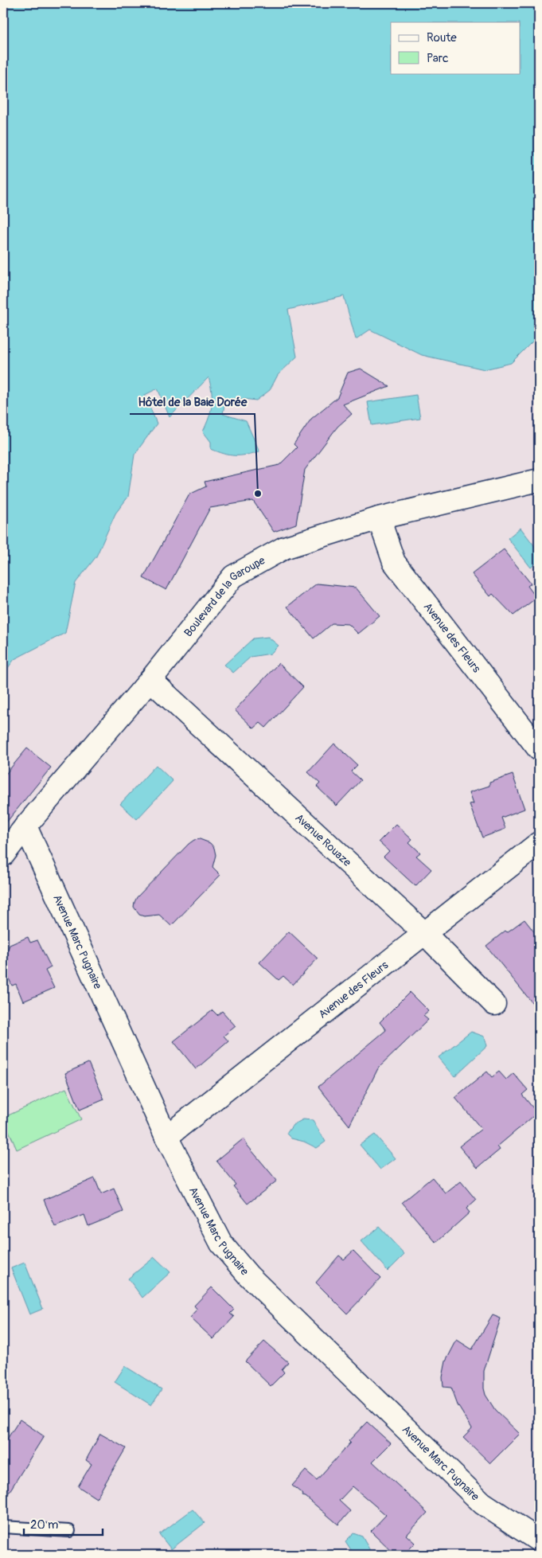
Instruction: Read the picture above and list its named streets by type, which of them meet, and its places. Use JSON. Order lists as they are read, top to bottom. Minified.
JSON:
{"streets":{"street":["Boulevard de la Garoupe","Avenue des Fleurs","Avenue Rouaze","Avenue Marc Pugnaire"]},"crossings":[["Boulevard de la Garoupe","Avenue des Fleurs"],["Boulevard de la Garoupe","Avenue Rouaze"],["Boulevard de la Garoupe","Avenue Marc Pugnaire"],["Avenue des Fleurs","Avenue Rouaze"],["Avenue des Fleurs","Avenue Marc Pugnaire"]],"places":["Hôtel de la Baie Dorée"],"legend":["Route","Parc"],"scale_bar":"20 m"}
